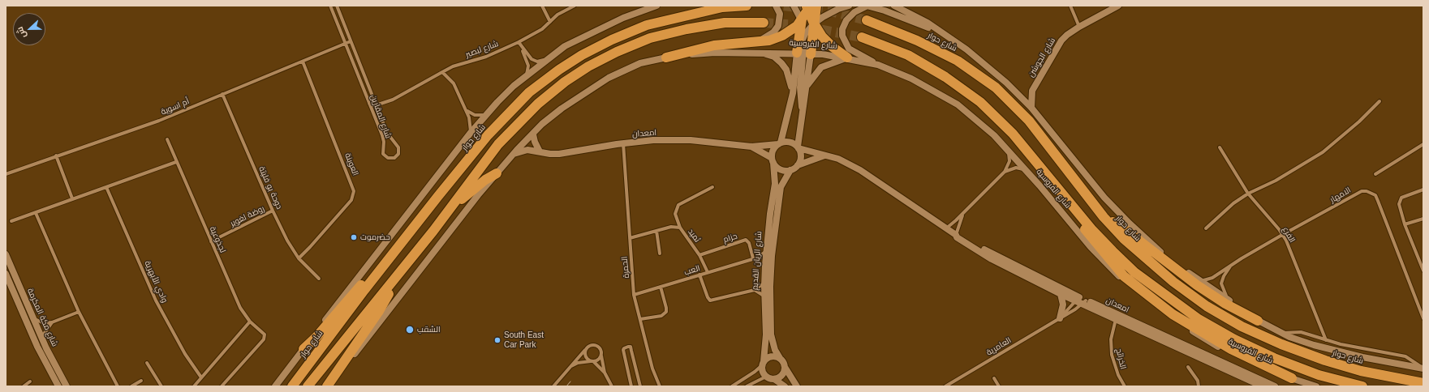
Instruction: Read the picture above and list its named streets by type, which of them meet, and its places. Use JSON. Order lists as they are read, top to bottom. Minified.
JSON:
{"streets":{"highway":["شارع حوار"],"main road":["شارع الفروسية","شارع الجوشن","امعدان","شارع الريان القديم","شارع مكة المكرمة"],"street":["شارع لبصير","أم اسوية","شارع المقارين","العوينة","دوحة بو فليتة","الامهار","روضة لغوير","الفرع","ثميد","حزام","لجذوعية","الحمرة","العب","وادي الأبهرية","العامرية","الخرائج"]},"crossings":[["شارع لبصير","شارع المقارين"],["أم اسوية","شارع المقارين"],["أم اسوية","العوينة"],["أم اسوية","دوحة بو فليتة"],["امعدان","شارع الريان القديم"],["امعدان","الحمرة"],["امعدان","الخرائج"],["العوينة","دوحة بو فليتة"],["دوحة بو فليتة","روضة لغوير"],["الامهار","الفرع"],["روضة لغوير","لجذوعية"],["ثميد","حزام"],["ثميد","الحمرة"],["ثميد","العب"],["حزام","العب"],["شارع الريان القديم","العب"],["الحمرة","العب"]],"places":["حضرموت","الشقب","South East Car Park"],"north":"left"}
